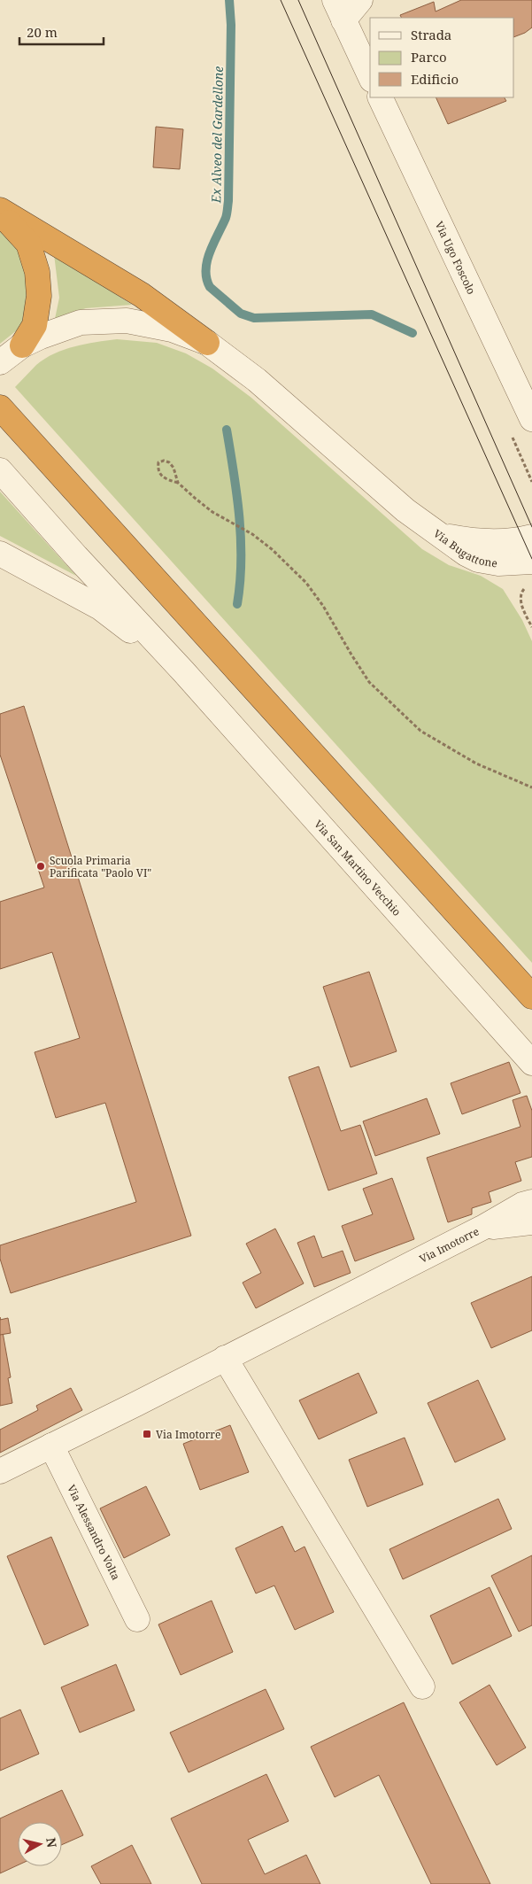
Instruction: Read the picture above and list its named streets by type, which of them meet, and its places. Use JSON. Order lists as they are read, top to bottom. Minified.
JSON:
{"streets":{"street":["Via Ugo Foscolo","Via Bugattone","Via San Martino Vecchio","Via Imotorre","Via Alessandro Volta"]},"crossings":[["Via Imotorre","Via Alessandro Volta"]],"water":["Ex Alveo del Gardellone"],"places":{"other":["Scuola Primaria Parificata \"Paolo VI\""],"transit":["Via Imotorre"]},"legend":["Strada","Parco","Edificio"],"scale_bar":"20 m","north":"right"}
